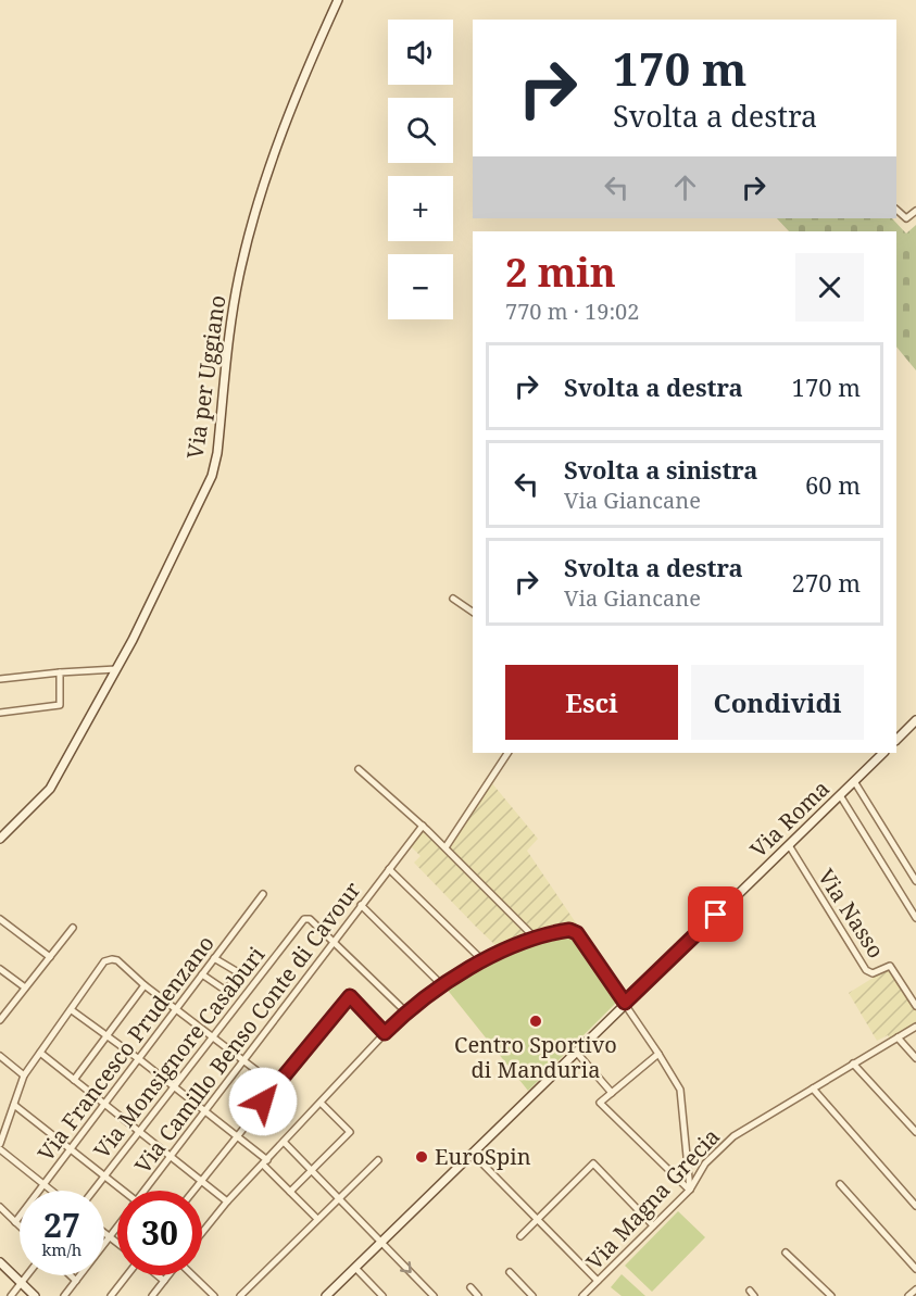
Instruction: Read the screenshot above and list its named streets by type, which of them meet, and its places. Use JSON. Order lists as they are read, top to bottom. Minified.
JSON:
{"streets":{"street":["Via per Uggiano","Via Roma","Via Nasso","Via Camillo Benso Conte di Cavour","Via Francesco Prudenzano","Via Monsignore Casaburi","Via Magna Grecia"]},"crossings":[["Via Roma","Via Nasso"],["Via Camillo Benso Conte di Cavour","Via Monsignore Casaburi"]],"places":["Centro Sportivo di Manduria","EuroSpin"],"page":{"map_buttons":["+","−"],"turn":["170 m","Svolta a destra"],"heading":["2 min","770 m · 19:02"],"list":[{"name":"Svolta a destra","value":"170 m"},{"name":"Svolta a sinistra","note":"Via Giancane","value":"60 m"},{"name":"Svolta a destra","note":"Via Giancane","value":"270 m"}],"buttons":["Esci","Condividi"],"speed":"27 km/h","limit":"30"}}
